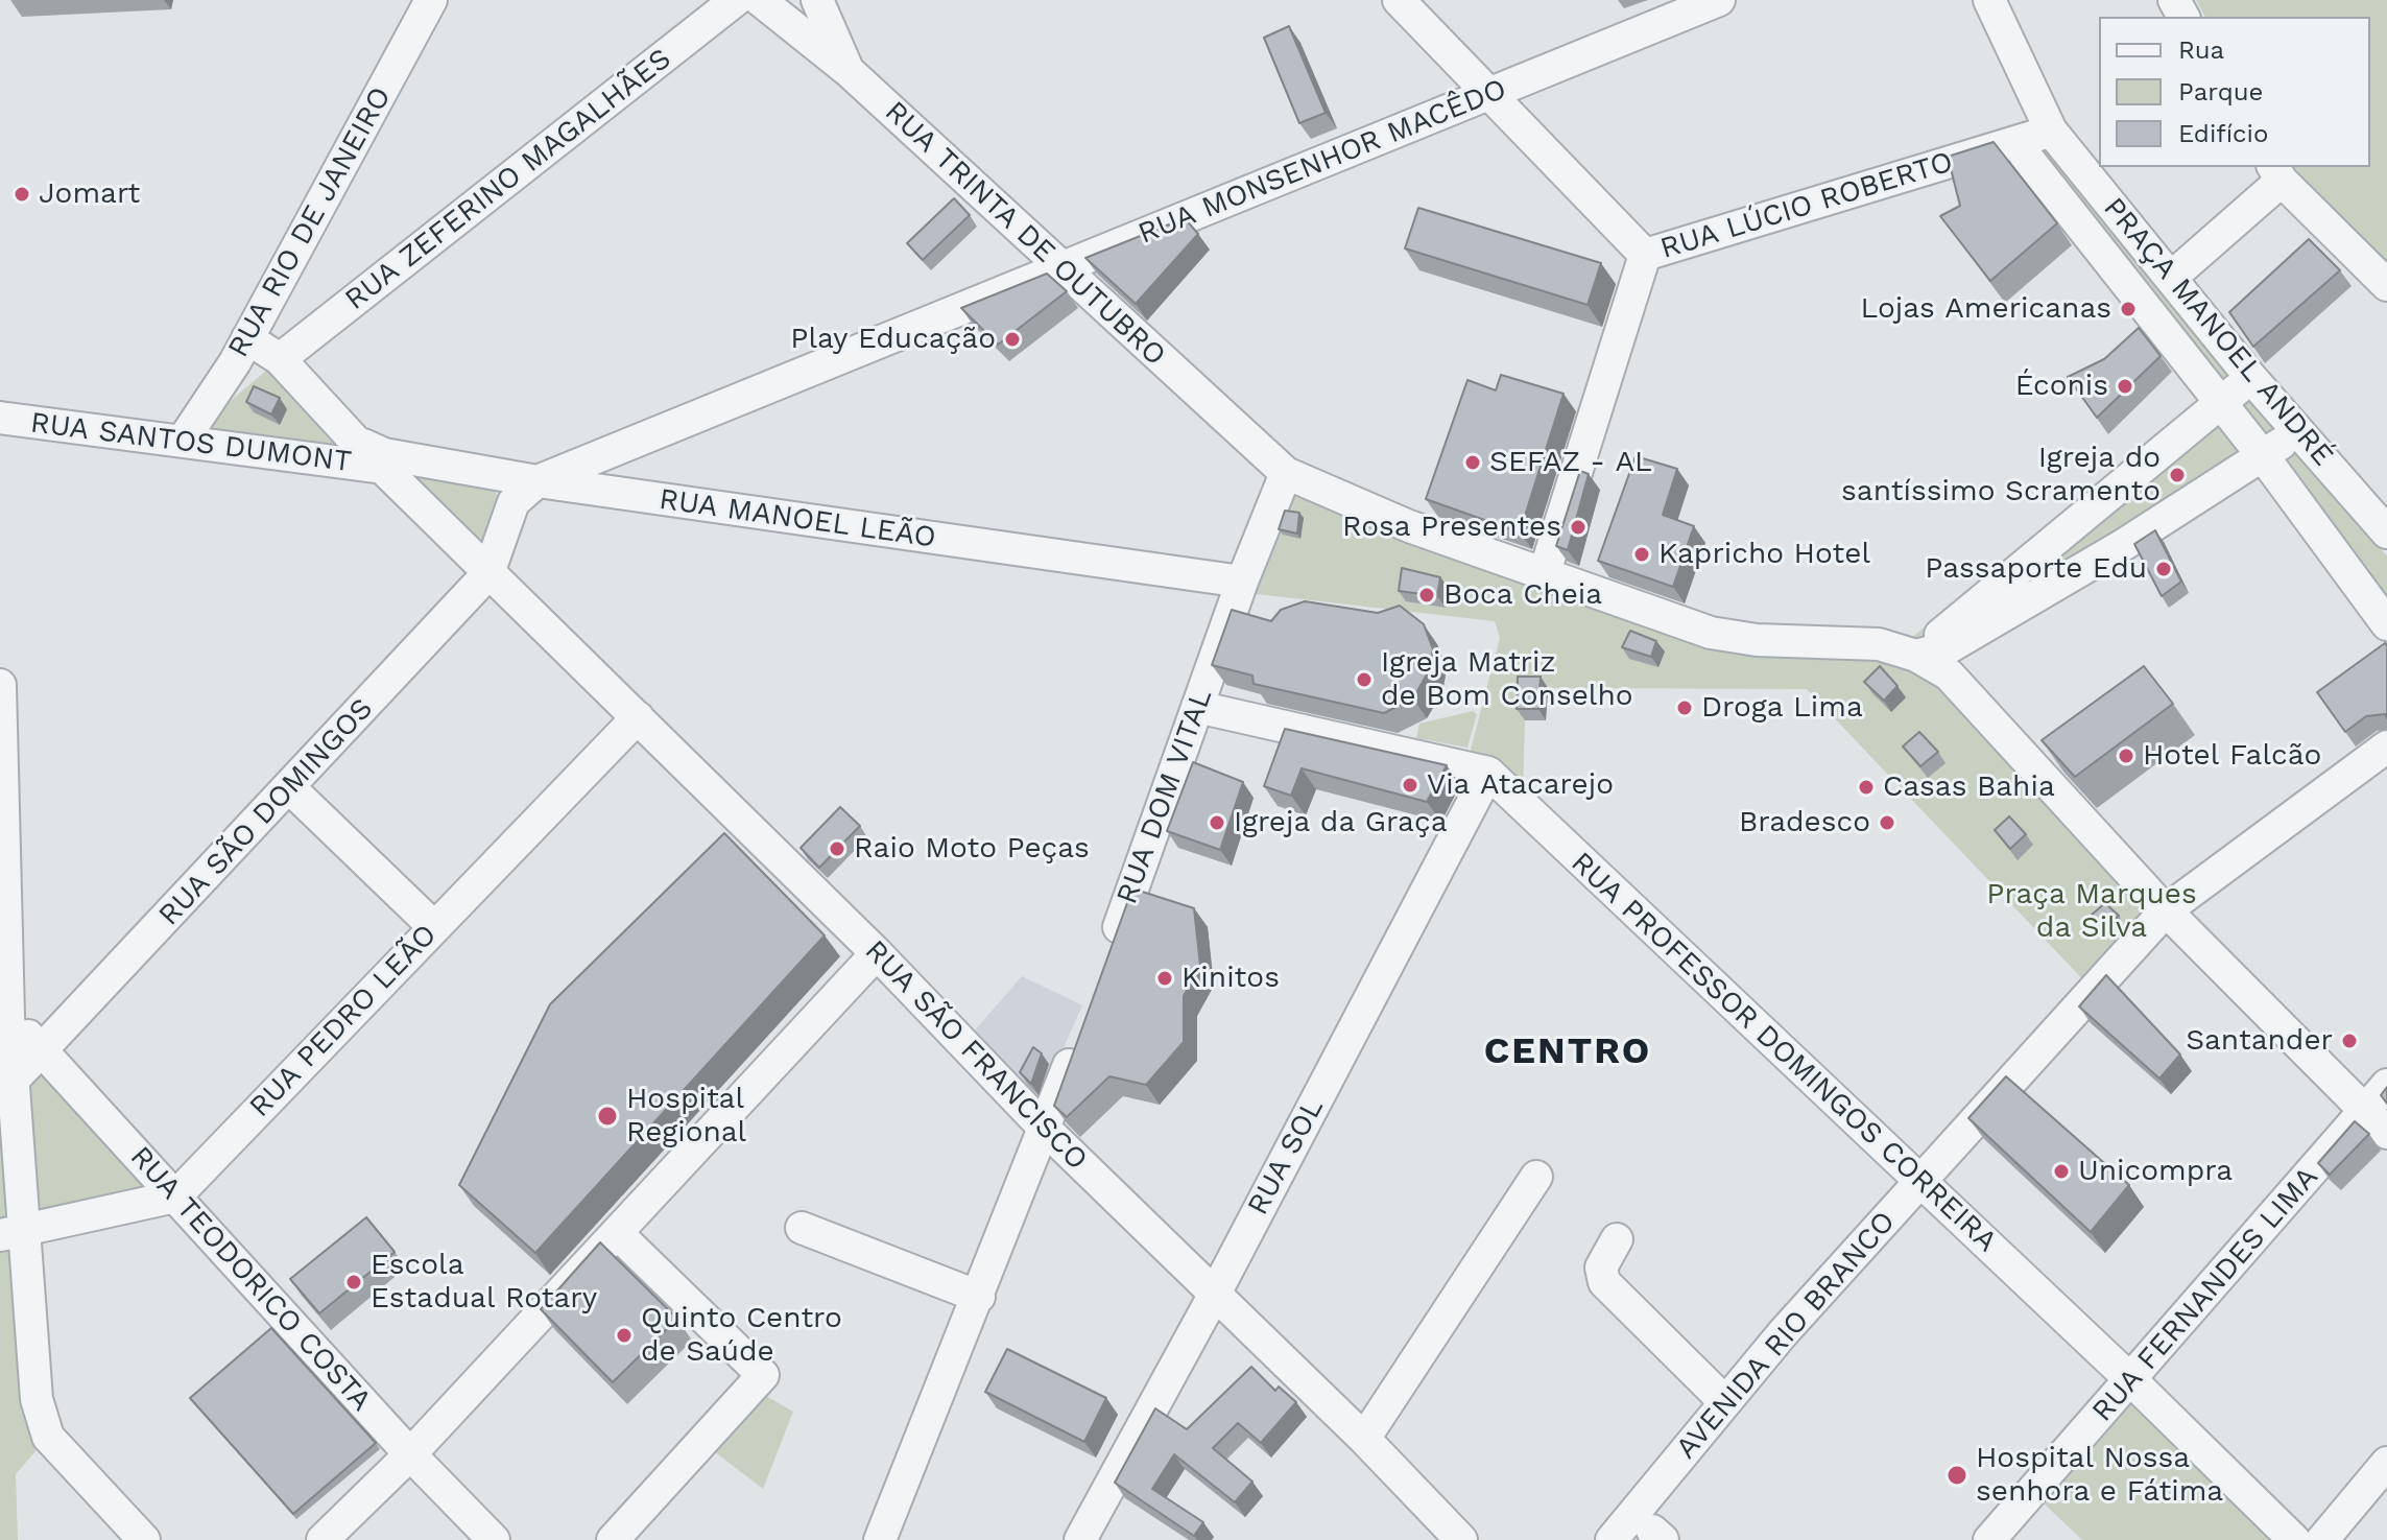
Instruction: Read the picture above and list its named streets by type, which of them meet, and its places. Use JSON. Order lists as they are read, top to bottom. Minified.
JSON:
{"streets":{"street":["RUA MONSENHOR MACÊDO","RUA ZEFERINO MAGALHÃES","RUA LÚCIO ROBERTO","RUA RIO DE JANEIRO","RUA TRINTA DE OUTUBRO","PRAÇA MANOEL ANDRÉ","RUA SANTOS DUMONT","RUA MANOEL LEÃO","RUA DOM VITAL","RUA SÃO DOMINGOS","RUA PEDRO LEÃO","RUA PROFESSOR DOMINGOS CORREIRA","RUA SÃO FRANCISCO","RUA SOL","RUA TEODORICO COSTA","RUA FERNANDES LIMA","AVENIDA RIO BRANCO"]},"crossings":[["RUA MONSENHOR MACÊDO","RUA TRINTA DE OUTUBRO"],["RUA MONSENHOR MACÊDO","RUA MANOEL LEÃO"],["RUA MONSENHOR MACÊDO","RUA SÃO DOMINGOS"],["RUA MONSENHOR MACÊDO","RUA SÃO FRANCISCO"],["RUA ZEFERINO MAGALHÃES","RUA SÃO FRANCISCO"],["RUA LÚCIO ROBERTO","RUA TRINTA DE OUTUBRO"],["RUA LÚCIO ROBERTO","PRAÇA MANOEL ANDRÉ"],["RUA RIO DE JANEIRO","RUA SANTOS DUMONT"],["RUA RIO DE JANEIRO","RUA SÃO FRANCISCO"],["RUA TRINTA DE OUTUBRO","RUA DOM VITAL"],["RUA TRINTA DE OUTUBRO","RUA FERNANDES LIMA"],["RUA TRINTA DE OUTUBRO","AVENIDA RIO BRANCO"],["RUA SANTOS DUMONT","RUA SÃO FRANCISCO"],["RUA MANOEL LEÃO","RUA DOM VITAL"],["RUA MANOEL LEÃO","RUA SÃO FRANCISCO"],["RUA SÃO DOMINGOS","RUA SÃO FRANCISCO"],["RUA SÃO DOMINGOS","RUA TEODORICO COSTA"],["RUA PEDRO LEÃO","RUA SÃO FRANCISCO"],["RUA PEDRO LEÃO","RUA TEODORICO COSTA"],["RUA PROFESSOR DOMINGOS CORREIRA","RUA SOL"],["RUA PROFESSOR DOMINGOS CORREIRA","RUA FERNANDES LIMA"],["RUA PROFESSOR DOMINGOS CORREIRA","AVENIDA RIO BRANCO"],["RUA SÃO FRANCISCO","RUA SOL"]],"districts":["CENTRO"],"parks":["Praça Marques da Silva"],"places":["Jomart","Lojas Americanas","Play Educação","Éconis","SEFAZ - AL","Igreja do santíssimo Scramento","Rosa Presentes","Kapricho Hotel","Passaporte Edu","Boca Cheia","Igreja Matriz de Bom Conselho","Droga Lima","Hotel Falcão","Via Atacarejo","Casas Bahia","Igreja da Graça","Bradesco","Raio Moto Peças","Kinitos","Santander","Hospital Regional","Unicompra","Escola Estadual Rotary","Quinto Centro de Saúde","Hospital Nossa senhora e Fátima"],"legend":["Rua","Parque","Edifício"]}
